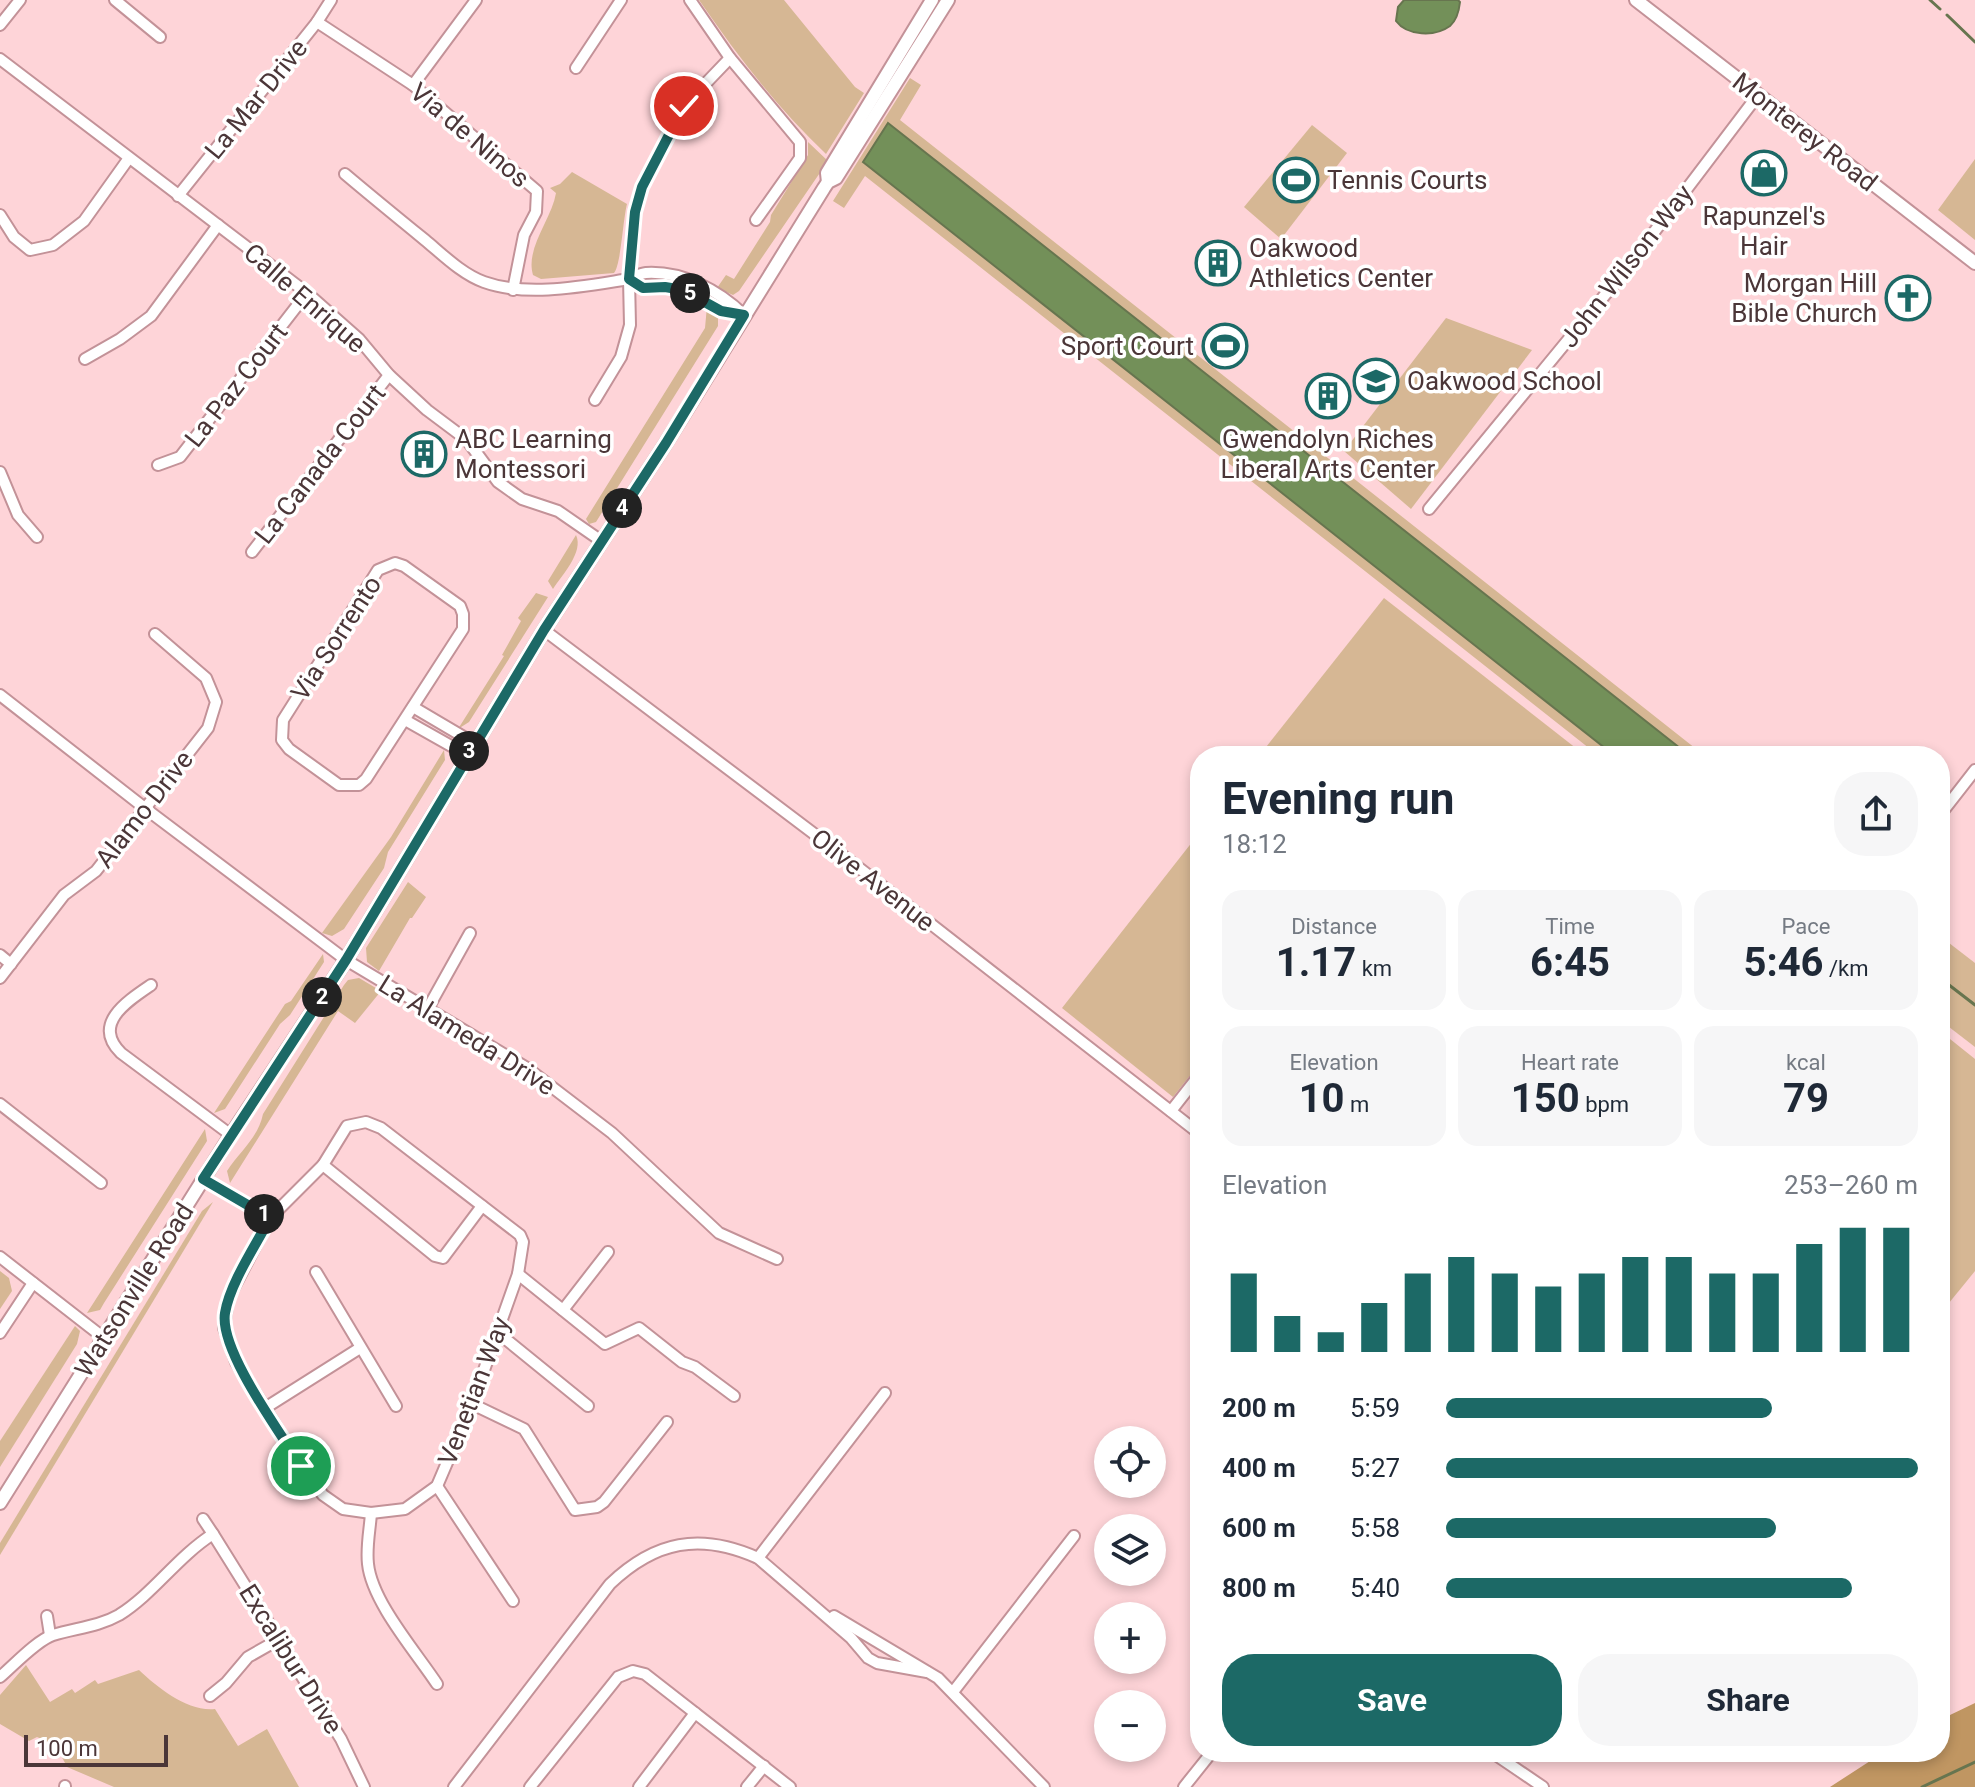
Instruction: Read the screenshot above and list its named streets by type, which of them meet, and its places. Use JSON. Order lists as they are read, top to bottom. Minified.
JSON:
{"streets":{"main road":["Monterey Road","Watsonville Road"],"street":["La Mar Drive","Via de Ninos","John Wilson Way","Calle Enrique","La Paz Court","La Canada Court","Via Sorrento","Alamo Drive","Olive Avenue","La Alameda Drive","Venetian Way","Excalibur Drive"]},"crossings":[["La Mar Drive","Via de Ninos"],["La Mar Drive","Calle Enrique"],["Monterey Road","John Wilson Way"],["Calle Enrique","La Paz Court"],["Calle Enrique","La Canada Court"],["Calle Enrique","Watsonville Road"],["Alamo Drive","La Alameda Drive"],["Olive Avenue","Watsonville Road"],["La Alameda Drive","Watsonville Road"]],"places":{"shop":["Rapunzel's Hair"],"sports":["Tennis Courts","Sport Court"],"building":["Oakwood Athletics Center","Gwendolyn Riches Liberal Arts Center","ABC Learning Montessori"],"church":["Morgan Hill Bible Church"],"school or university":["Oakwood School"]},"scale_bar":"100 m","page":{"pins":["5","4","3","2","1"],"heading":["Evening run","18:12"],"stats":[["Distance","1.17 km"],["Time","6:45"],["Pace","5:46 /km"],["Elevation","10 m"],["Heart rate","150 bpm"],["kcal","79"]],"chart":["Elevation","253–260 m"],"list":[{"name":"200 m","note":"5:59"},{"name":"400 m","note":"5:27"},{"name":"600 m","note":"5:58"},{"name":"800 m","note":"5:40"}],"map_buttons":["+","−"],"buttons":["Save","Share"],"scale":"100 m"}}
